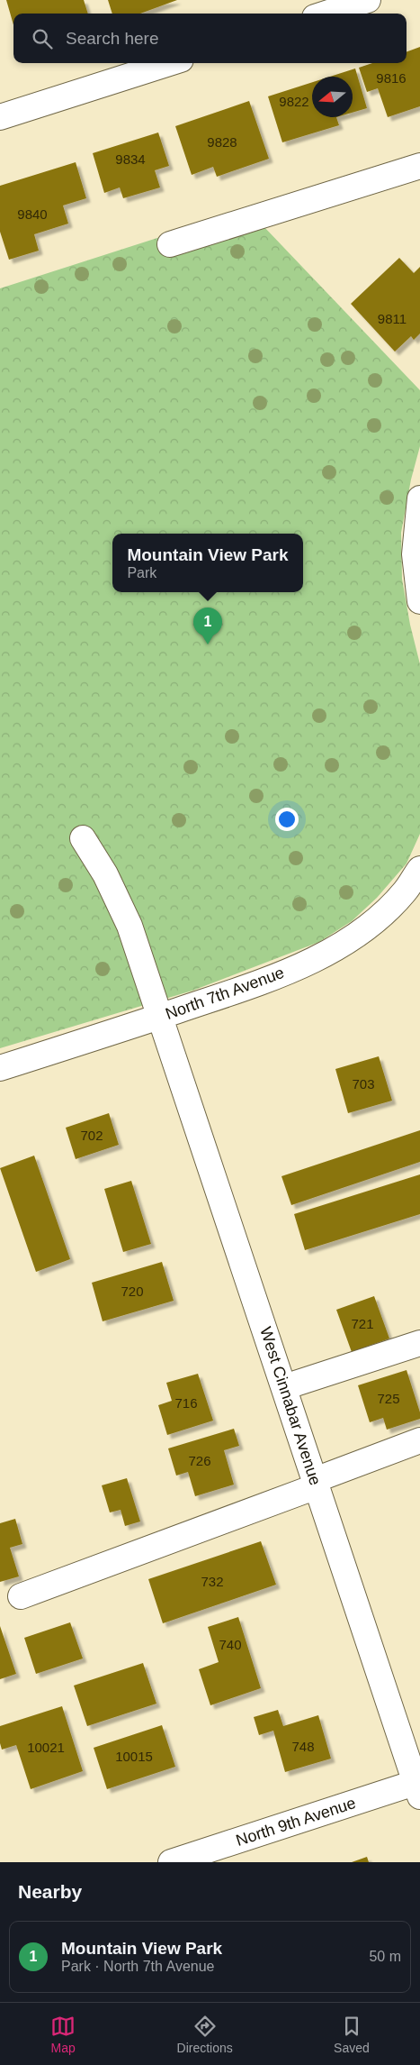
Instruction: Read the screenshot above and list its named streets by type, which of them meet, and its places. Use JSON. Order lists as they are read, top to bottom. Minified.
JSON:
{"streets":{"street":["North 7th Avenue","West Cinnabar Avenue","North 9th Avenue"]},"crossings":[["North 7th Avenue","West Cinnabar Avenue"],["West Cinnabar Avenue","North 9th Avenue"]],"house_numbers":["9816","9822","9828","9834","9840","9811","703","702","720","721","725","716","726","732","740","748","10021","10015"],"north":"left","page":{"search":"Search here","popup":["Mountain View Park","Park"],"pins":"1","heading":"Nearby","list":[{"mark":"1","name":"Mountain View Park","note":"Park · North 7th Avenue","value":"50 m"}],"nav":["Map","Directions","Saved"]}}
